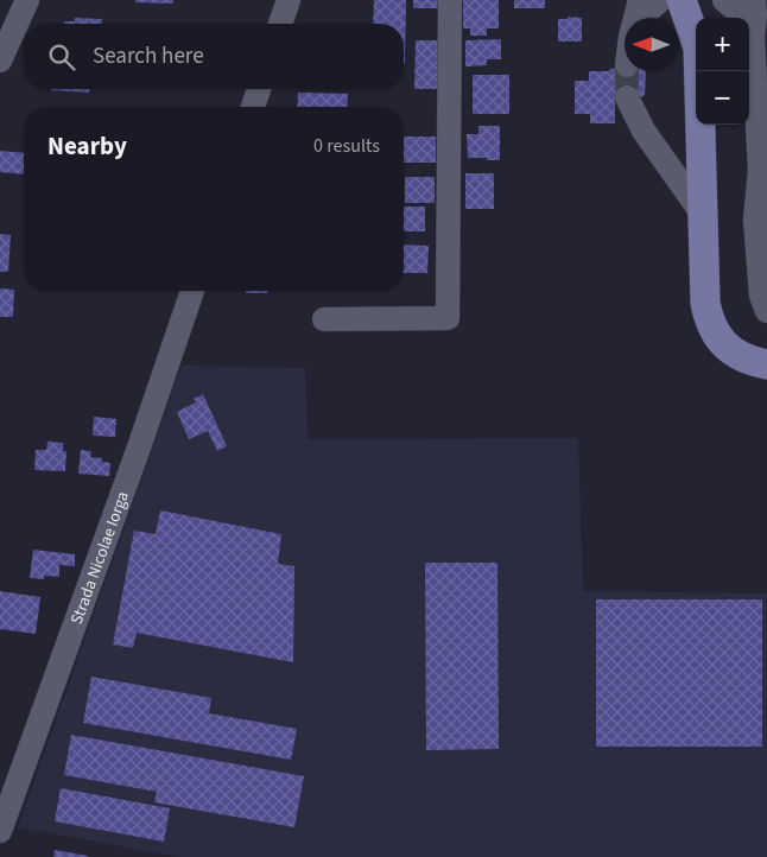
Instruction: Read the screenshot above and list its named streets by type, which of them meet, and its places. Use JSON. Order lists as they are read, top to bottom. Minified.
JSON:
{"streets":{"street":["Strada Nicolae Iorga"]},"north":"left","page":{"map_buttons":["+","−"],"search":"Search here","heading":["Nearby","0 results"]}}
